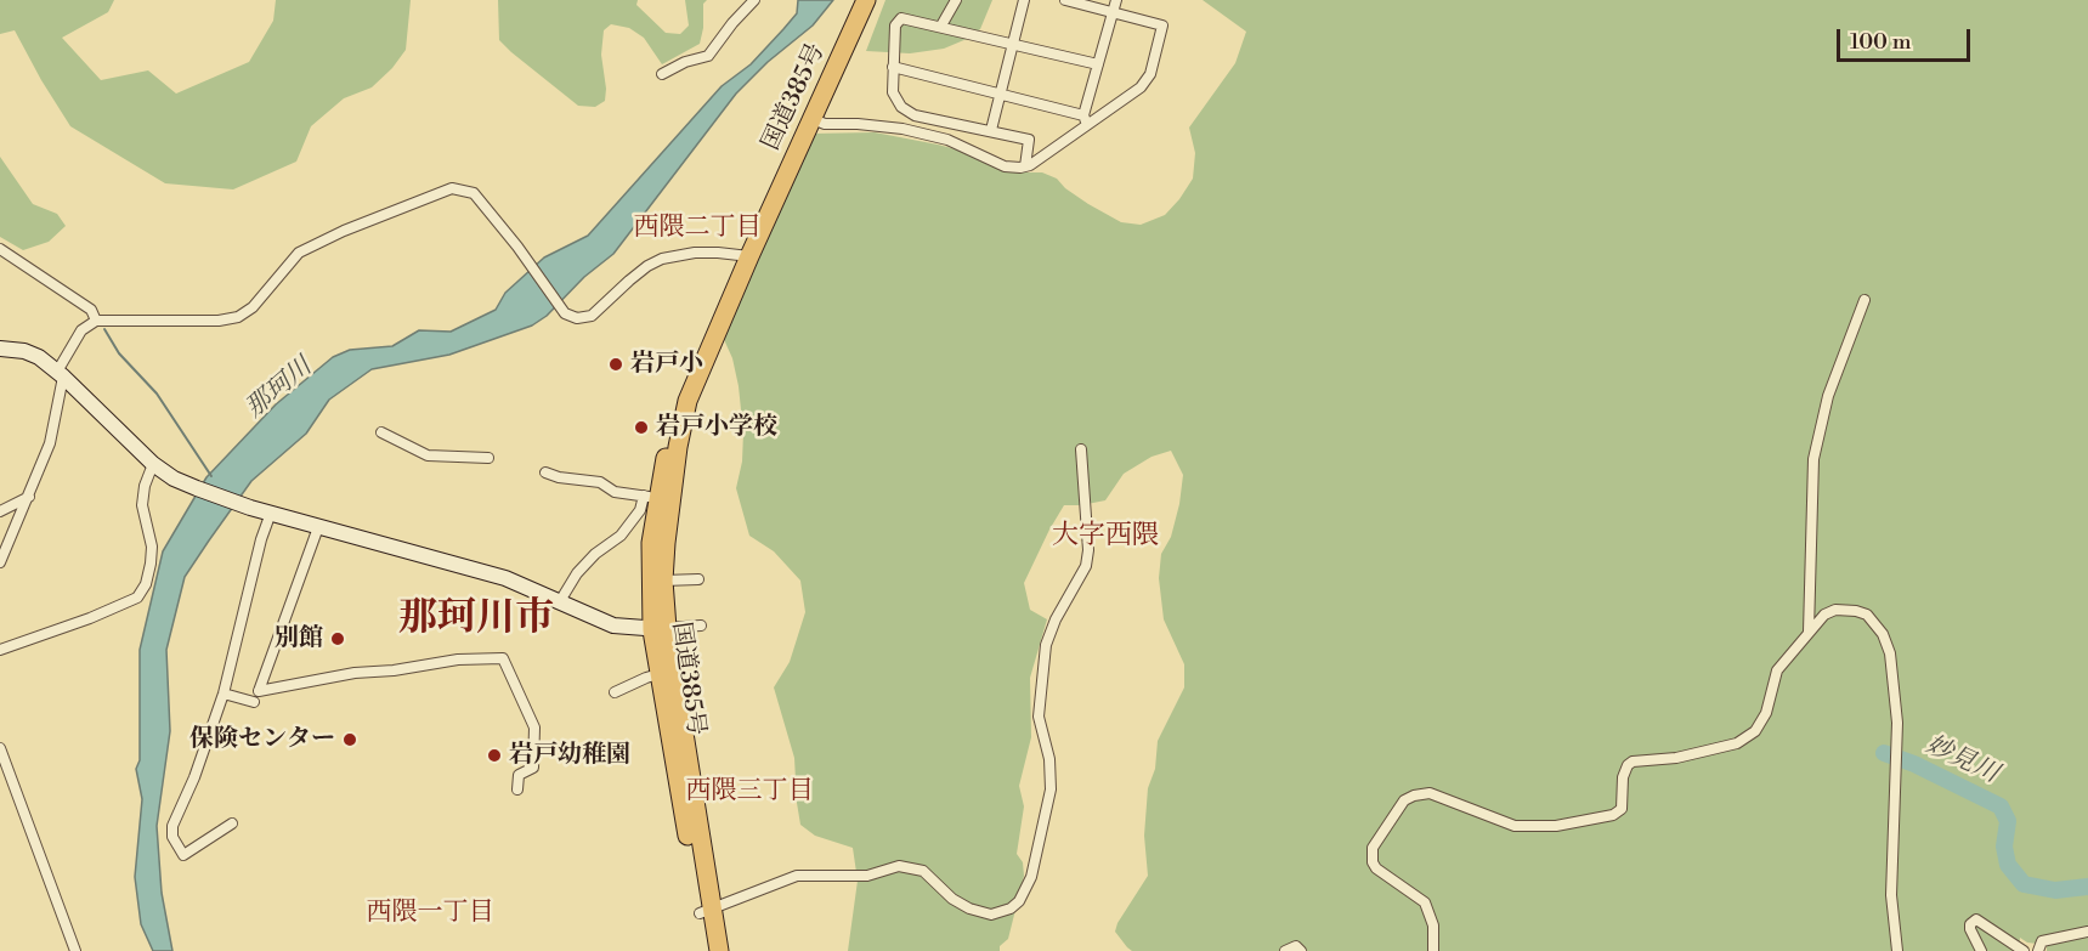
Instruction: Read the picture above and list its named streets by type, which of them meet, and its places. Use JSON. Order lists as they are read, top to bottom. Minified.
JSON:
{"streets":{"highway":["国道385号"]},"districts":["西隈二丁目","大字西隈","那珂川市","西隈三丁目","西隈一丁目"],"water":["那珂川","妙見川"],"places":["岩戸小","岩戸小学校","別館","保険センター","岩戸幼稚園"],"scale_bar":"100 m"}
